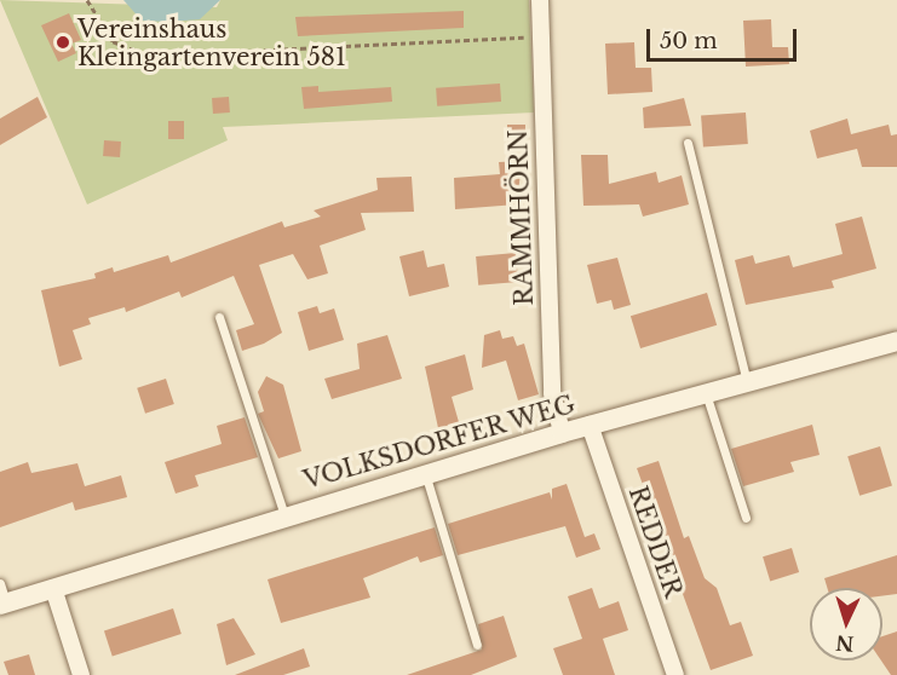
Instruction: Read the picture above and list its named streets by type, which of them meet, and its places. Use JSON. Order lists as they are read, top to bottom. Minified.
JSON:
{"streets":{"street":["RAMMHÖRN","VOLKSDORFER WEG","REDDER"]},"crossings":[["RAMMHÖRN","VOLKSDORFER WEG"],["VOLKSDORFER WEG","REDDER"]],"places":["Vereinshaus Kleingartenverein 581"],"scale_bar":"50 m","north":"bottom"}
